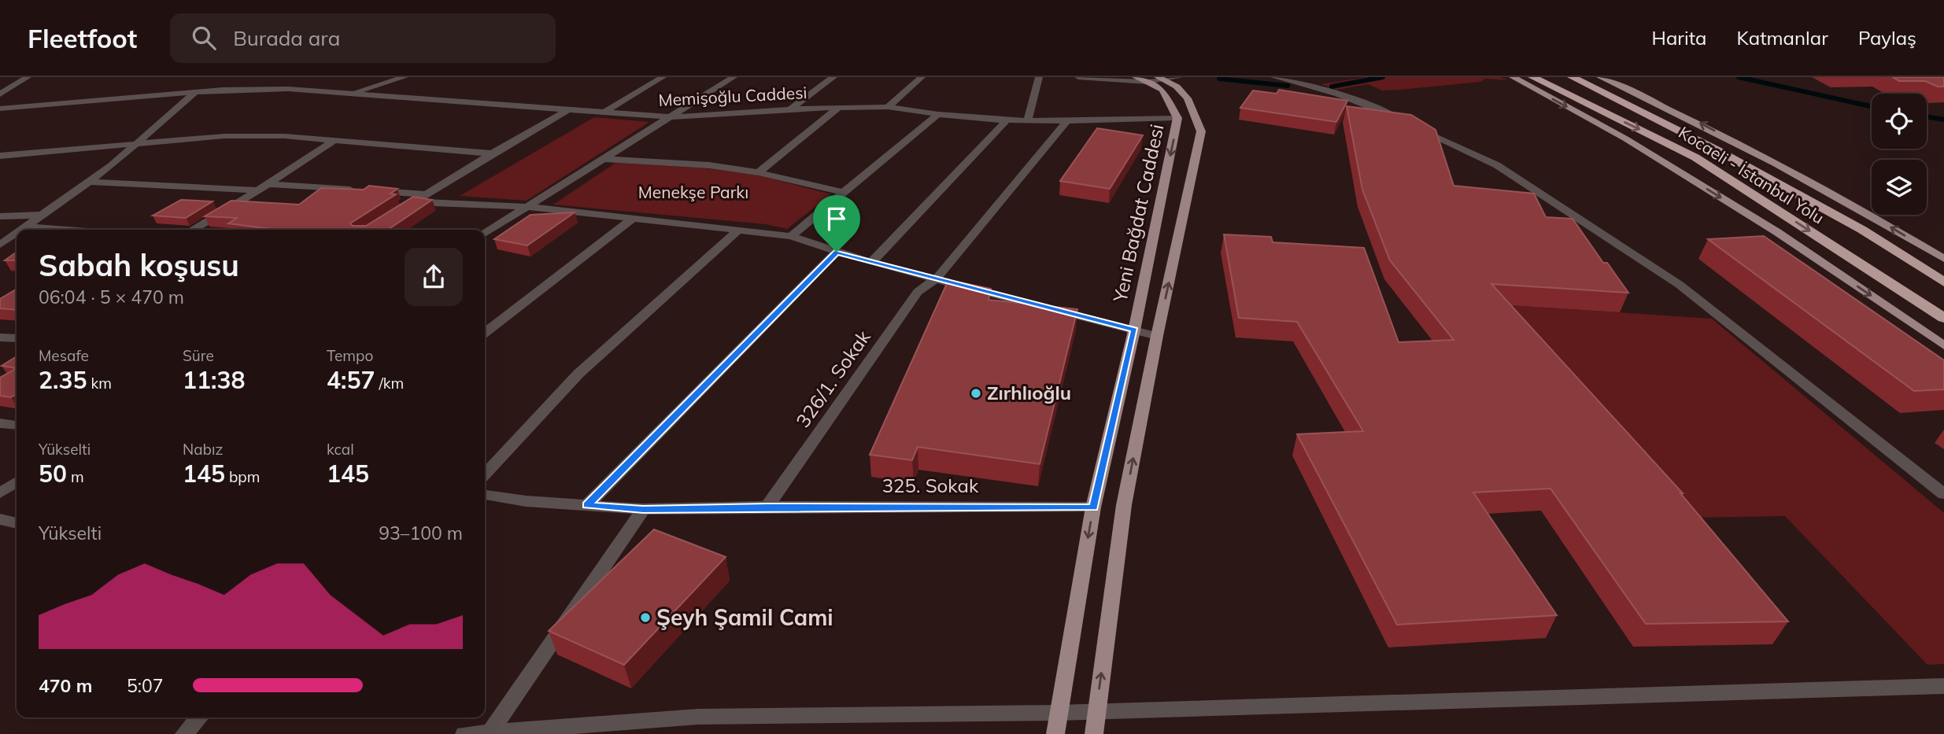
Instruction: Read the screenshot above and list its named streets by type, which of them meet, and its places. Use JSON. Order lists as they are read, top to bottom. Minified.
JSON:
{"streets":{"highway":["Kocaeli - İstanbul Yolu"],"main road":["Yeni Bağdat Caddesi"],"street":["Memişoğlu Caddesi","326/1. Sokak","325. Sokak"]},"crossings":[["Memişoğlu Caddesi","Yeni Bağdat Caddesi"],["Memişoğlu Caddesi","326/1. Sokak"],["Yeni Bağdat Caddesi","325. Sokak"],["326/1. Sokak","325. Sokak"]],"parks":["Menekşe Parkı"],"places":["Zırhlıoğlu","Şeyh Şamil Cami"],"page":{"header":"Fleetfoot","search":"Burada ara","nav":["Harita","Katmanlar","Paylaş"],"heading":["Sabah koşusu","06:04 · 5 × 470 m"],"stats":[["Mesafe","2.35 km"],["Süre","11:38"],["Tempo","4:57 /km"],["Yükselti","50 m"],["Nabız","145 bpm"],["kcal","145"]],"chart":["Yükselti","93–100 m"],"list":[{"name":"470 m","note":"5:07"}]}}
